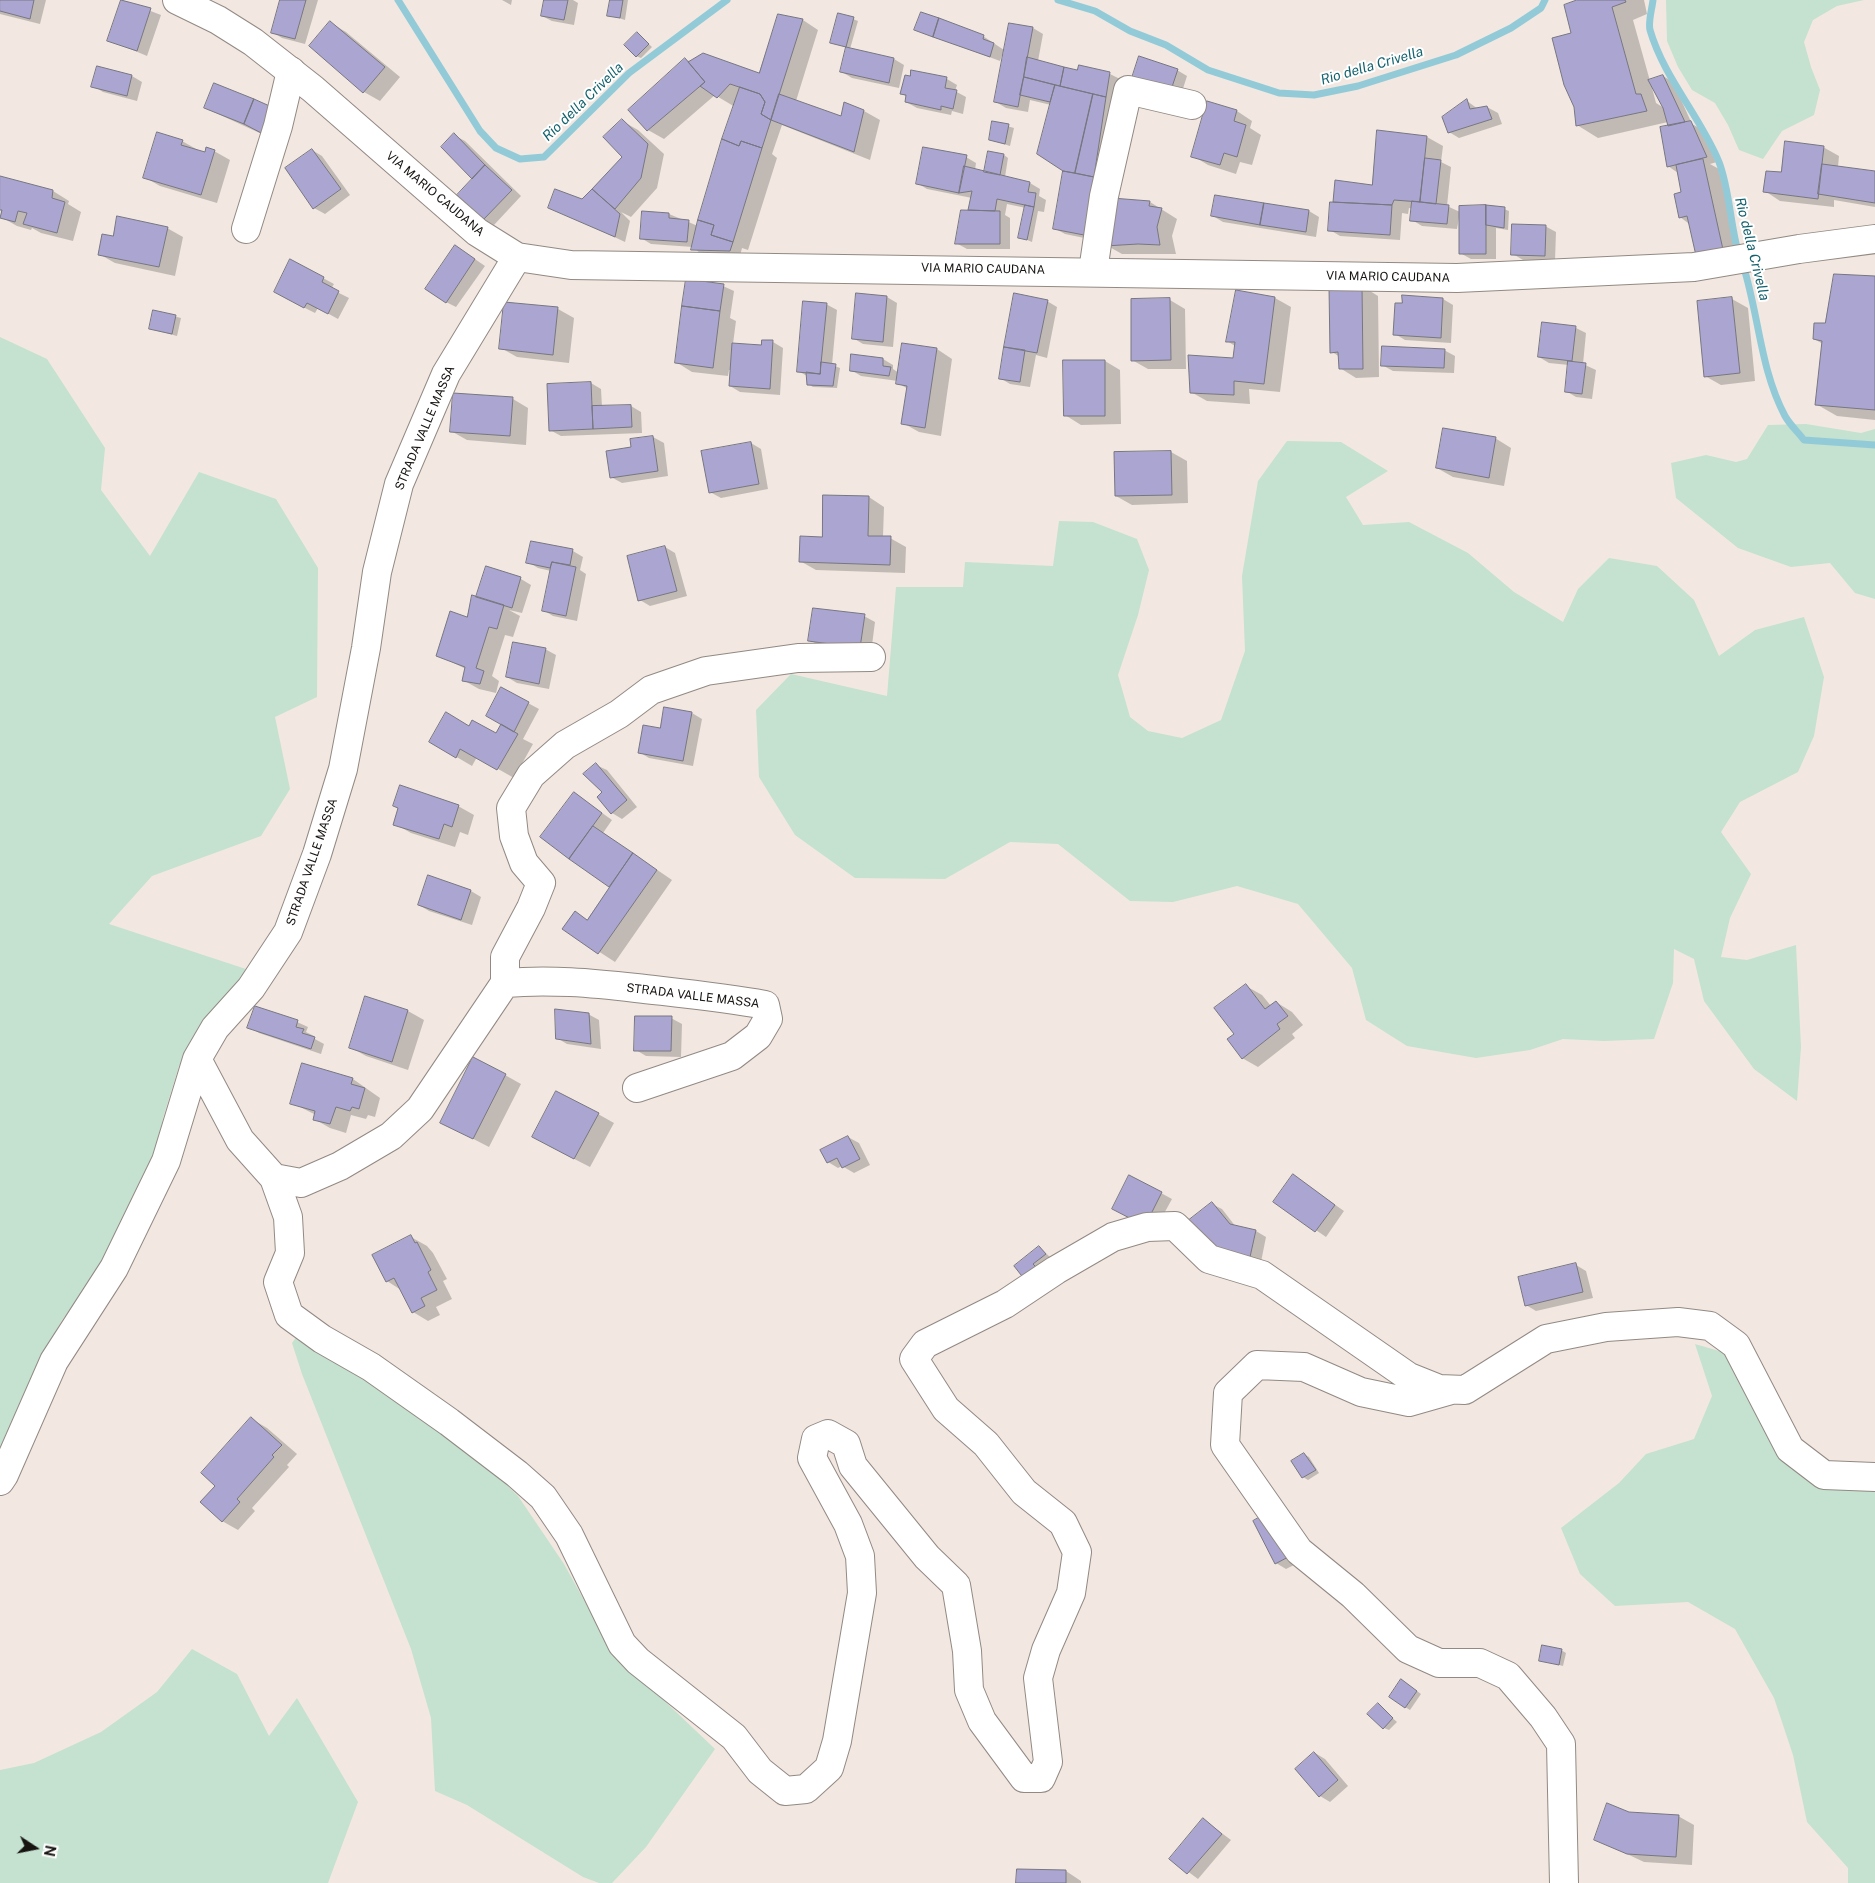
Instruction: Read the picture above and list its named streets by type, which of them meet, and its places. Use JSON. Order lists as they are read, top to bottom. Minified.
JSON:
{"streets":{"street":["VIA MARIO CAUDANA","STRADA VALLE MASSA"]},"crossings":[["VIA MARIO CAUDANA","STRADA VALLE MASSA"]],"water":["Rio della Crivella"],"north":"right"}
